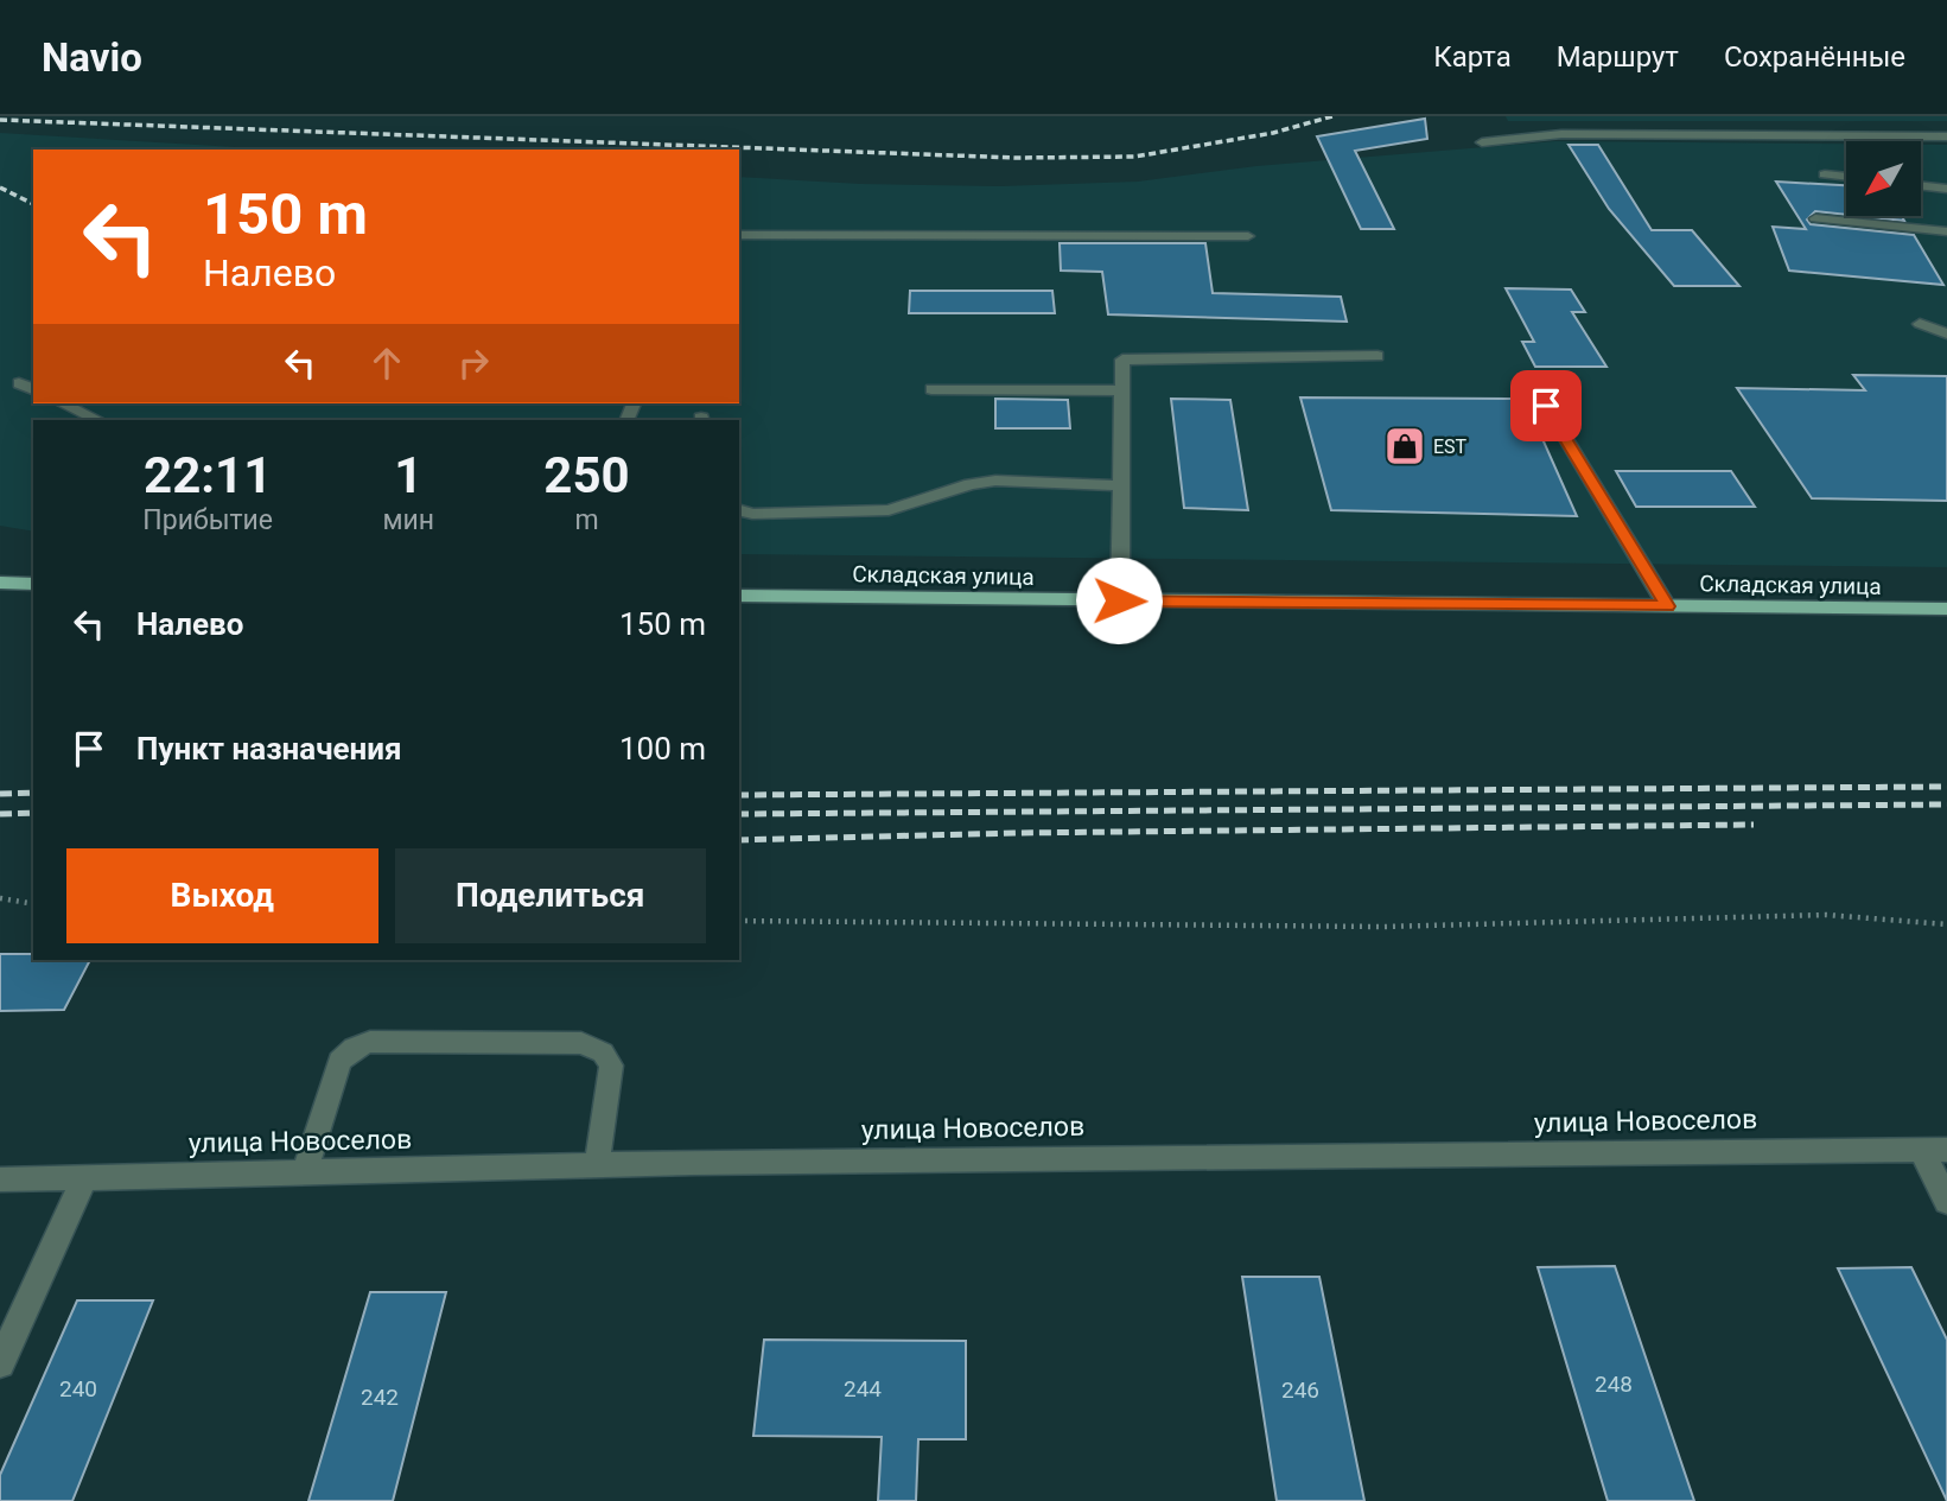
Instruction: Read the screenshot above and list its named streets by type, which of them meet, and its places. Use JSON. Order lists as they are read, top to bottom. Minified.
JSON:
{"streets":{"main road":["Складская улица"],"street":["улица Новоселов"]},"places":{"shop":["EST"]},"house_numbers":["248","240","244","246","242"],"north":"bottom left","page":{"header":"Navio","nav":["Карта","Маршрут","Сохранённые"],"turn":["150 m","Налево"],"eta":["22:11","Прибытие","1","мин","250","m"],"list":[{"name":"Налево","value":"150 m"},{"name":"Пункт назначения","value":"100 m"}],"buttons":["Выход","Поделиться"]}}
